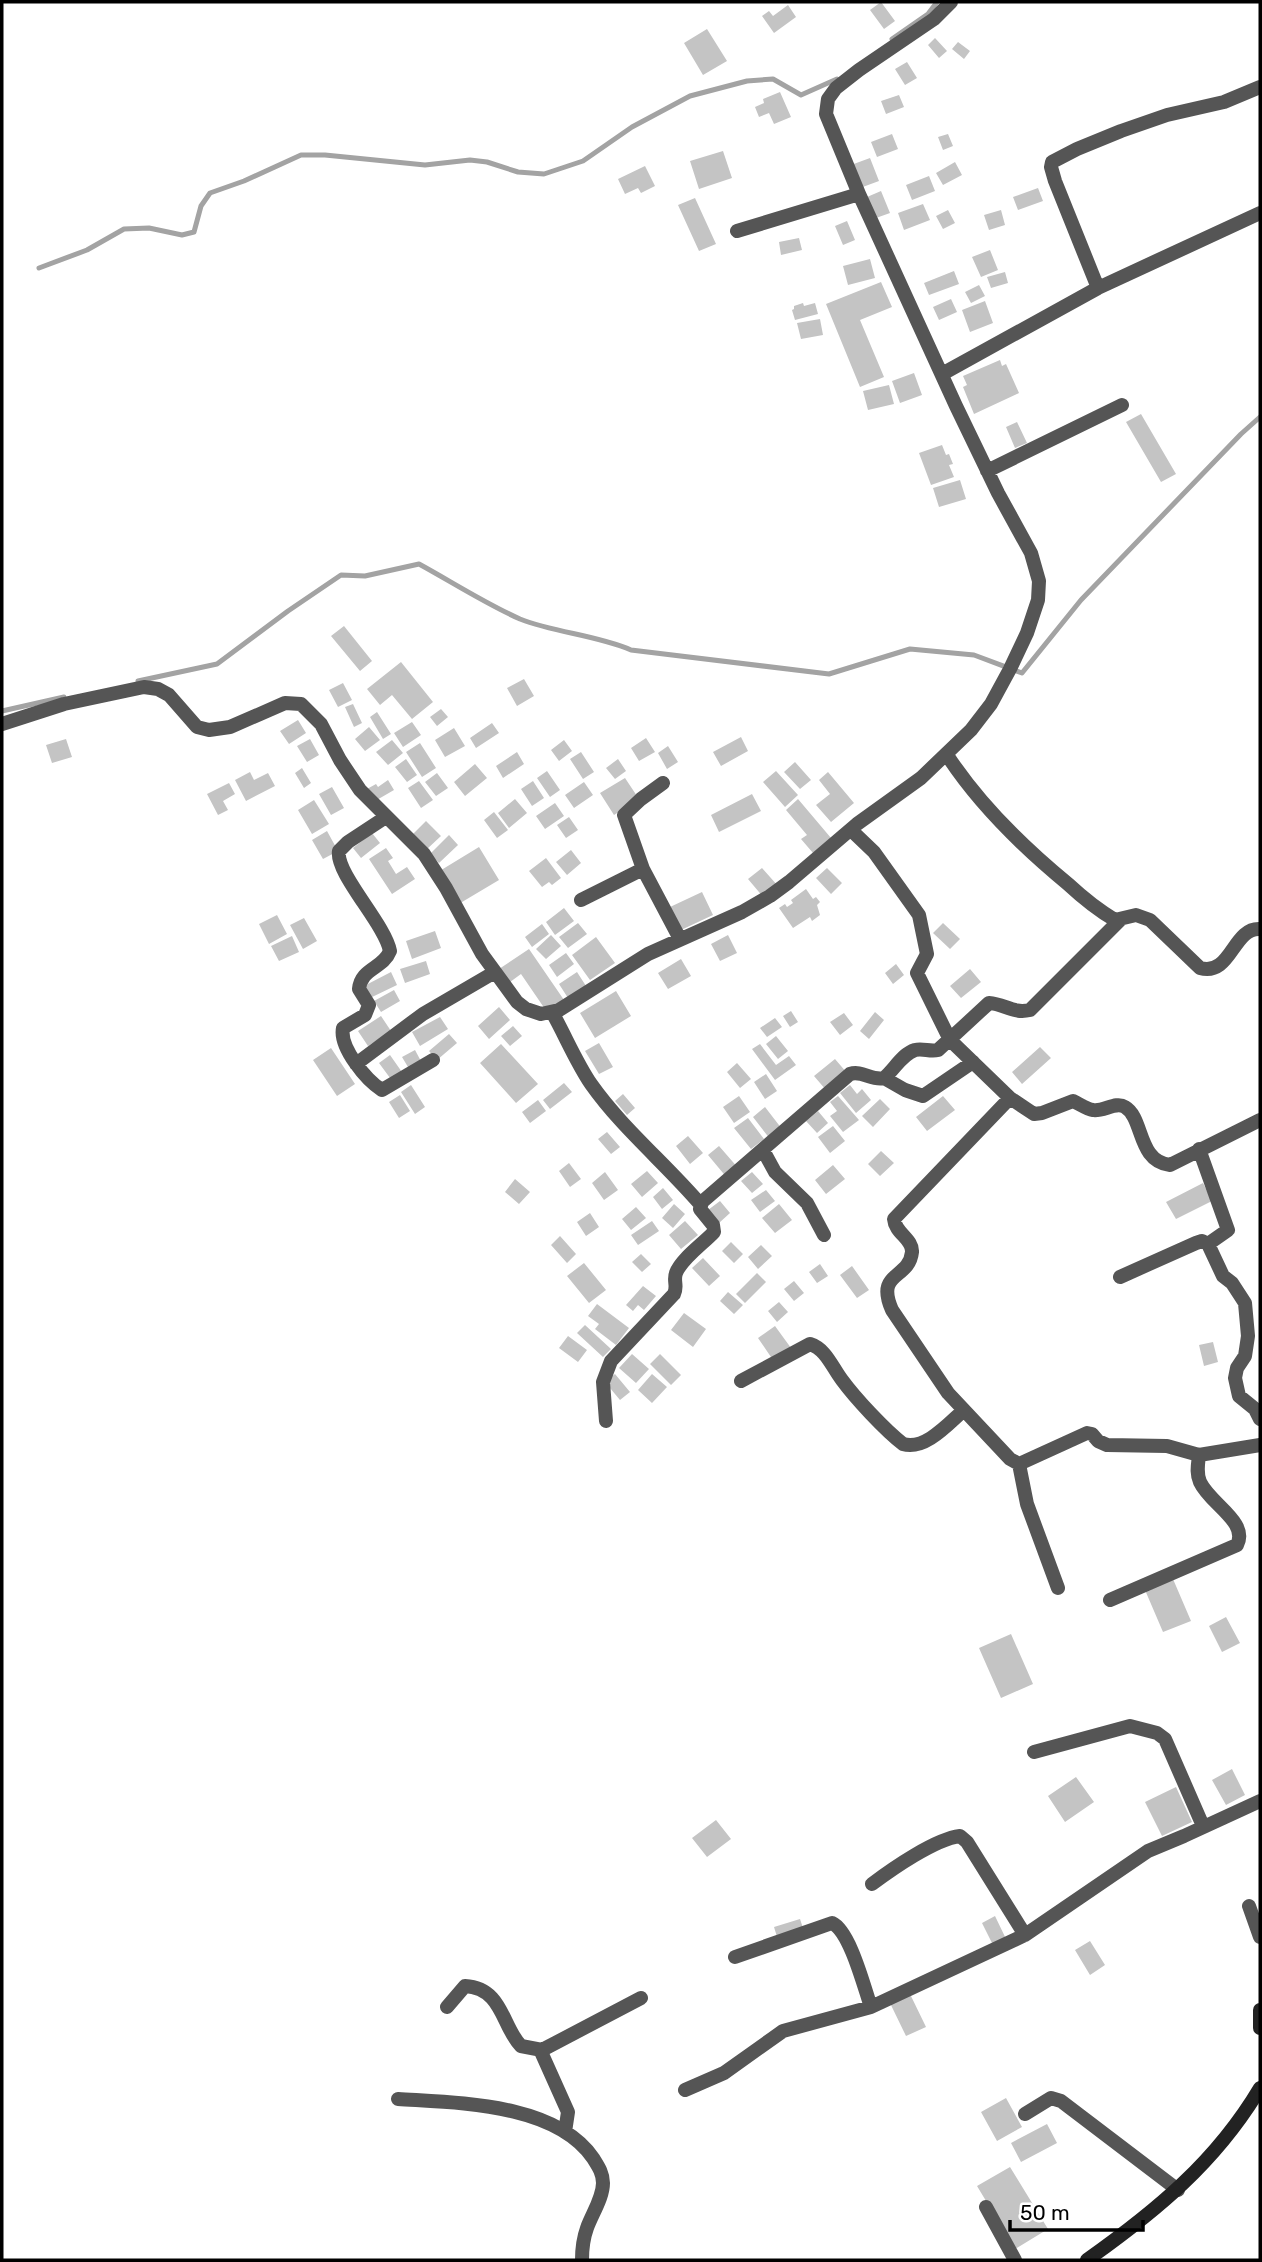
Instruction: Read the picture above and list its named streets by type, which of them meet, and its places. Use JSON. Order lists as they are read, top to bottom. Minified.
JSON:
{"scale_bar":"50 m"}
